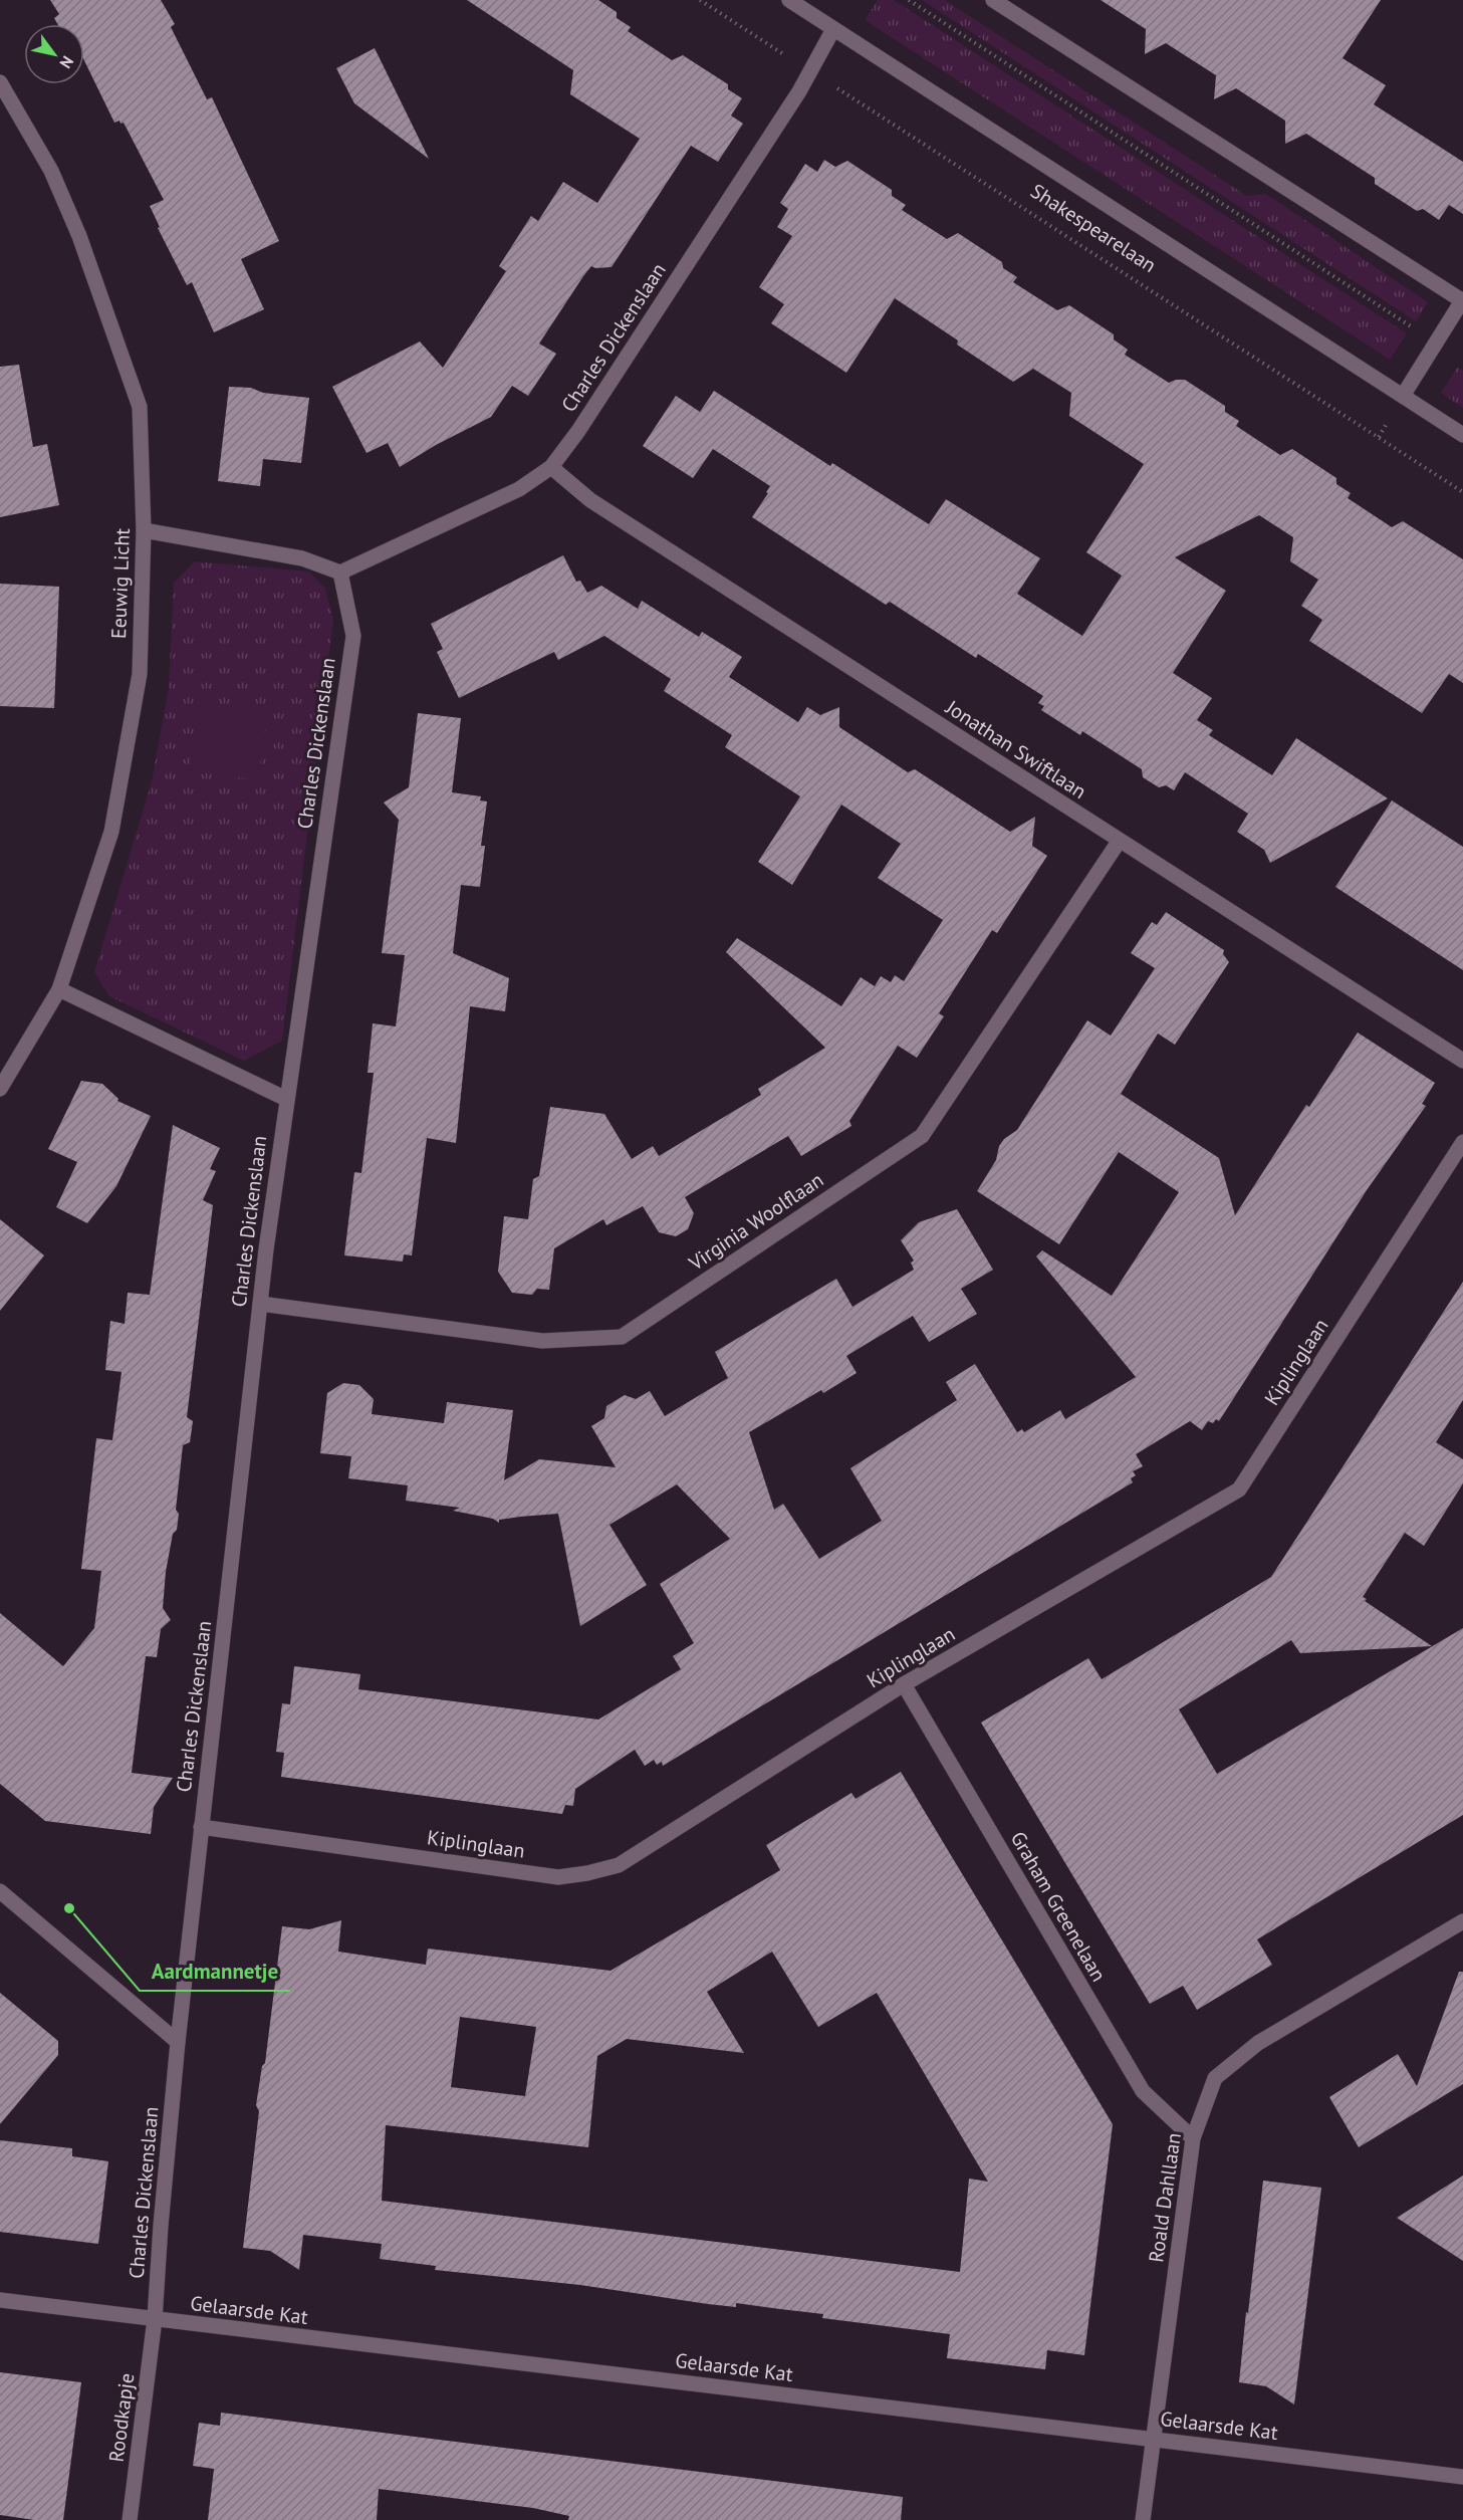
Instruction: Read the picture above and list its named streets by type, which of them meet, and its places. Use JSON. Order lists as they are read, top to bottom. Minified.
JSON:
{"streets":{"street":["Shakespearelaan","Charles Dickenslaan","Eeuwig Licht","Jonathan Swiftlaan","Virginia Woolflaan","Kiplinglaan","Graham Greenelaan","Roald Dahllaan","Gelaarsde Kat","Roodkapje"]},"crossings":[["Shakespearelaan","Charles Dickenslaan"],["Charles Dickenslaan","Jonathan Swiftlaan"],["Charles Dickenslaan","Virginia Woolflaan"],["Charles Dickenslaan","Kiplinglaan"],["Charles Dickenslaan","Gelaarsde Kat"],["Charles Dickenslaan","Roodkapje"],["Jonathan Swiftlaan","Virginia Woolflaan"],["Kiplinglaan","Graham Greenelaan"],["Graham Greenelaan","Roald Dahllaan"],["Roald Dahllaan","Gelaarsde Kat"],["Gelaarsde Kat","Roodkapje"]],"places":["Aardmannetje"],"north":"bottom right"}
